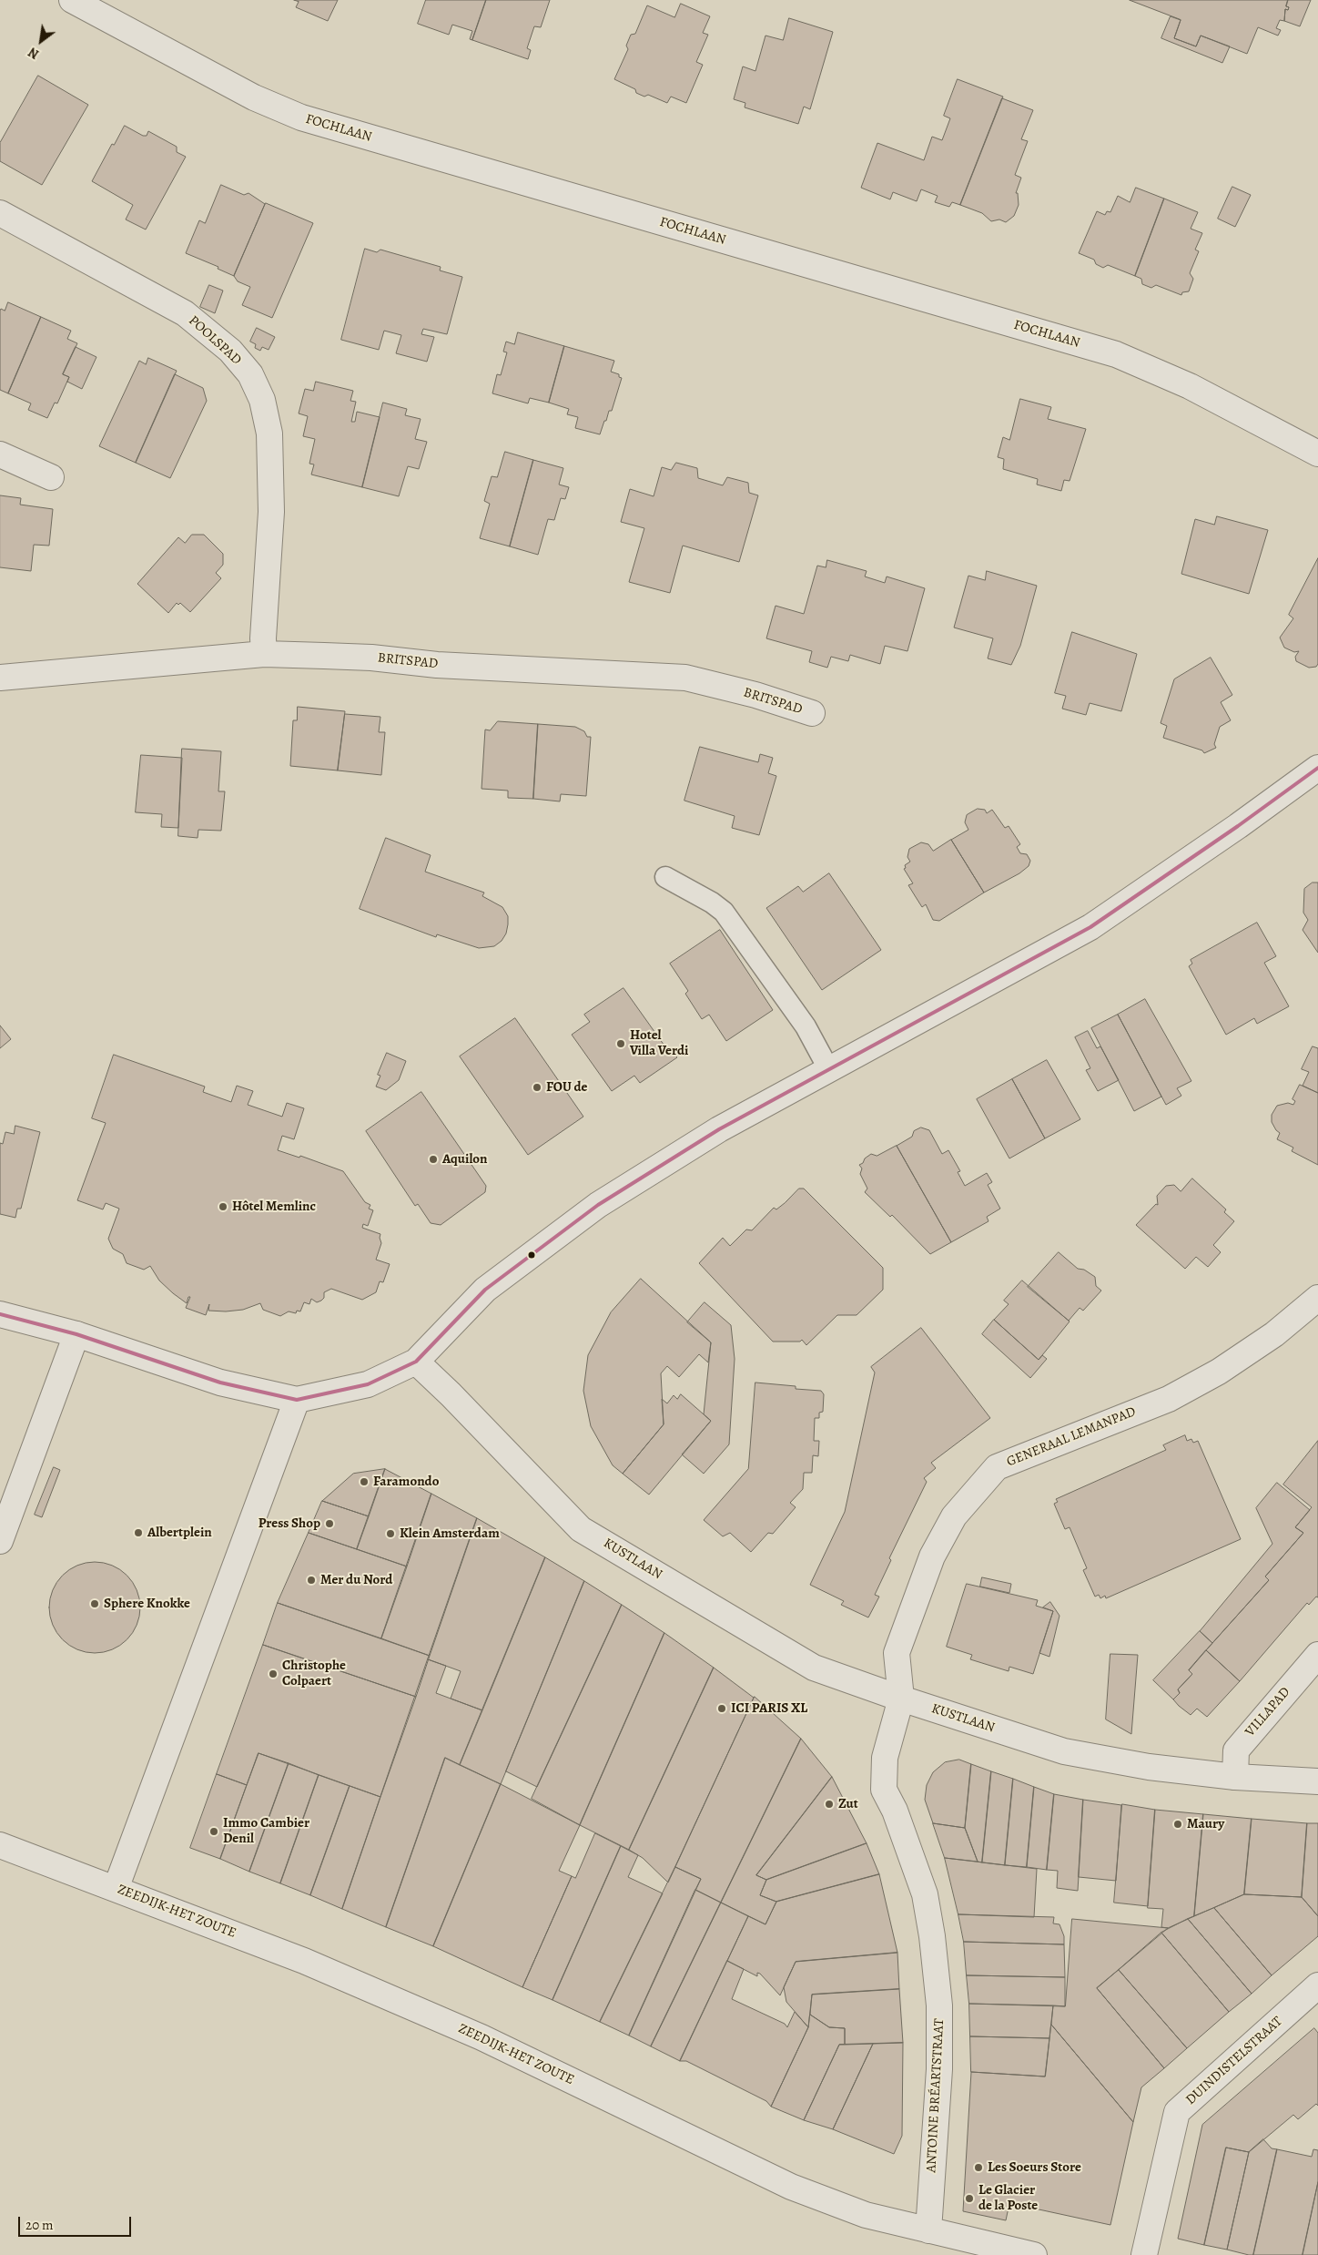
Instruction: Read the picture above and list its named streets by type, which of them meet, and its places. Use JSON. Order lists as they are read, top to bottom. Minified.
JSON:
{"streets":{"street":["FOCHLAAN","POOLSPAD","BRITSPAD","GENERAAL LEMANPAD","KUSTLAAN","VILLAPAD","ZEEDIJK-HET ZOUTE","DUINDISTELSTRAAT","ANTOINE BRÉARTSTRAAT"]},"crossings":[["POOLSPAD","BRITSPAD"],["GENERAAL LEMANPAD","KUSTLAAN"],["GENERAAL LEMANPAD","ANTOINE BRÉARTSTRAAT"],["KUSTLAAN","VILLAPAD"],["KUSTLAAN","ANTOINE BRÉARTSTRAAT"],["ZEEDIJK-HET ZOUTE","ANTOINE BRÉARTSTRAAT"]],"places":["Hotel Villa Verdi","FOU de","Aquilon","Hôtel Memlinc","Faramondo","Press Shop","Albertplein","Klein Amsterdam","Mer du Nord","Sphere Knokke","Christophe Colpaert","ICI PARIS XL","Zut","Maury","Immo Cambier Denil","Les Soeurs Store","Le Glacier de la Poste"],"scale_bar":"20 m","north":"bottom left"}
